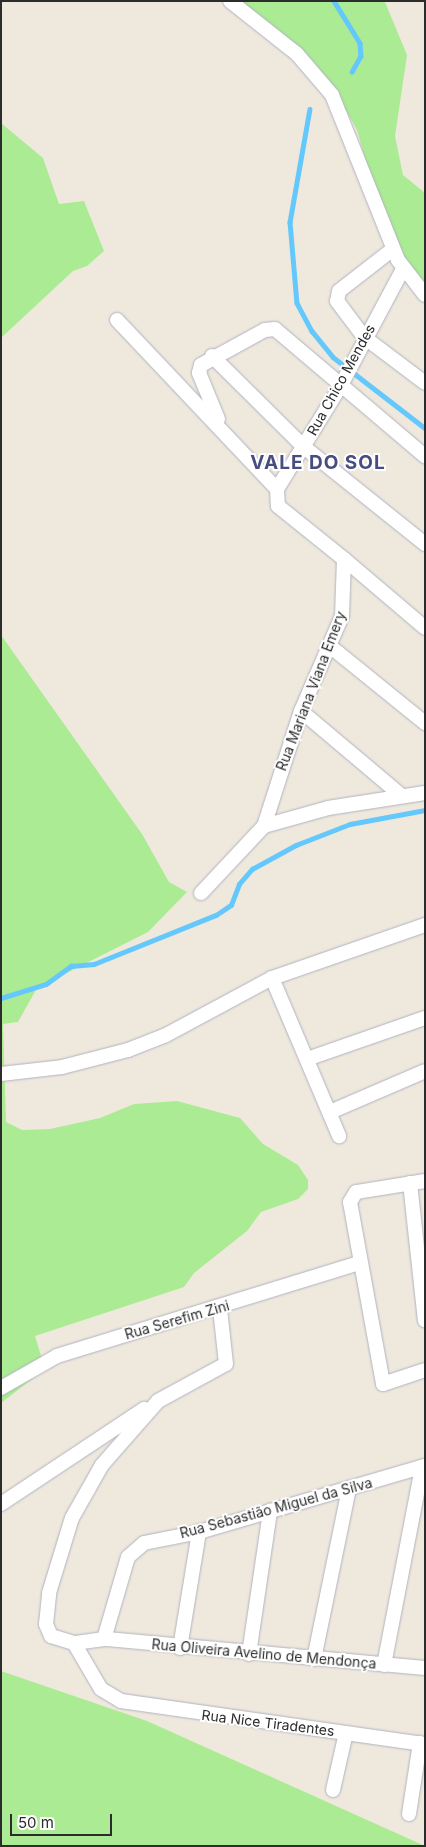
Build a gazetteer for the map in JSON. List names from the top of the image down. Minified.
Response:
{"streets":{"street":["Rua Chico Mendes","Rua Mariana Viana Emery","Rua Serefim Zini","Rua Sebastião Miguel da Silva","Rua Oliveira Avelino de Mendonça","Rua Nice Tiradentes"]},"crossings":[["Rua Sebastião Miguel da Silva","Rua Oliveira Avelino de Mendonça"],["Rua Oliveira Avelino de Mendonça","Rua Nice Tiradentes"]],"districts":["VALE DO SOL"],"scale_bar":"50 m"}
